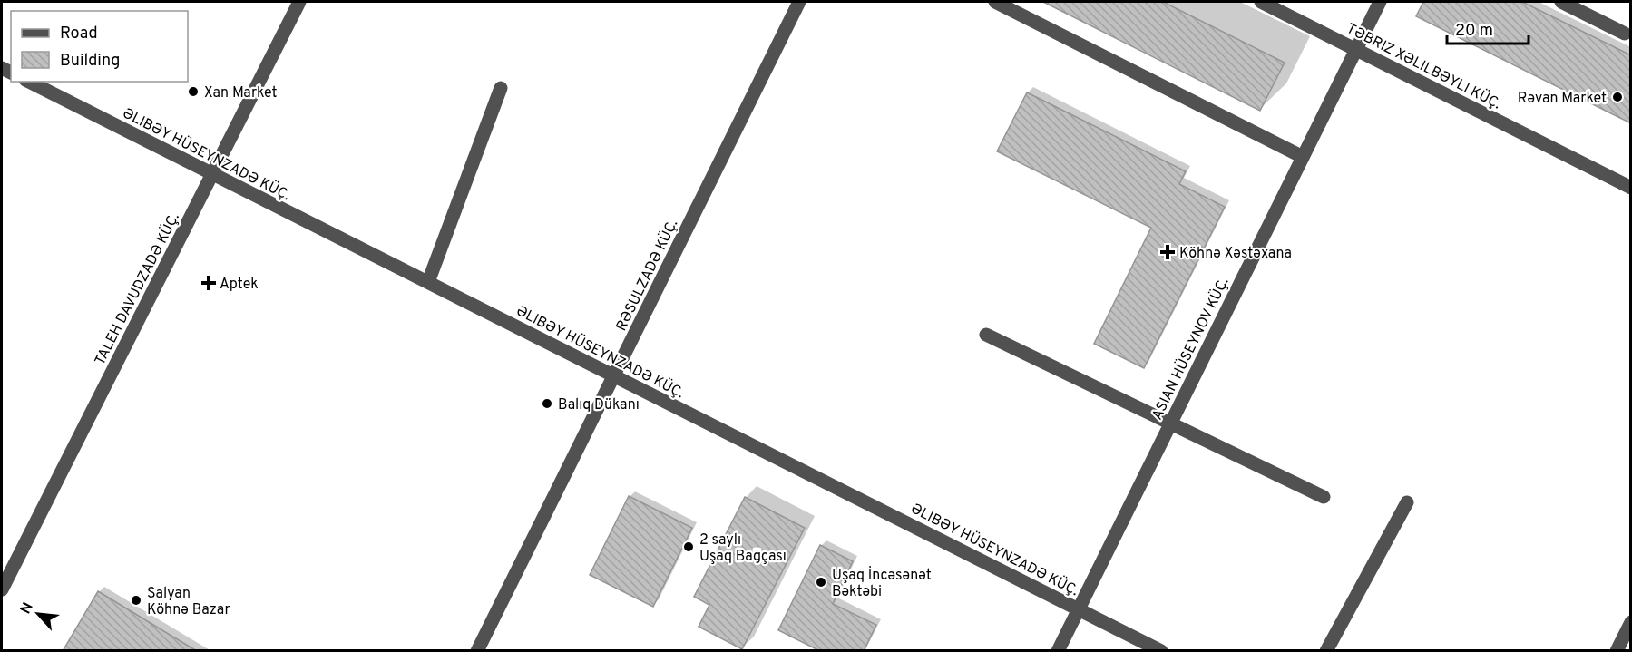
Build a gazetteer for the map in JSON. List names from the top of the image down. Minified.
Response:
{"streets":{"street":["TƏBRIZ XƏLILBƏYLI KÜÇ.","ƏLIBƏY HÜSEYNZADƏ KÜÇ.","RƏSULZADƏ KÜÇ.","TALEH DAVUDZADƏ KÜÇ.","ASIAN HÜSEYNOV KÜÇ."]},"crossings":[["TƏBRIZ XƏLILBƏYLI KÜÇ.","ASIAN HÜSEYNOV KÜÇ."],["ƏLIBƏY HÜSEYNZADƏ KÜÇ.","RƏSULZADƏ KÜÇ."],["ƏLIBƏY HÜSEYNZADƏ KÜÇ.","TALEH DAVUDZADƏ KÜÇ."],["ƏLIBƏY HÜSEYNZADƏ KÜÇ.","ASIAN HÜSEYNOV KÜÇ."]],"places":{"other":["Xan Market","Rəvan Market","Balıq Dükanı","2 saylı Uşaq Bağçası","Uşaq İncəsənət Bəktəbi","Salyan Köhnə Bazar"],"health":["Köhnə Xəstəxana","Aptek"]},"legend":["Road","Building"],"scale_bar":"20 m","north":"top left"}
